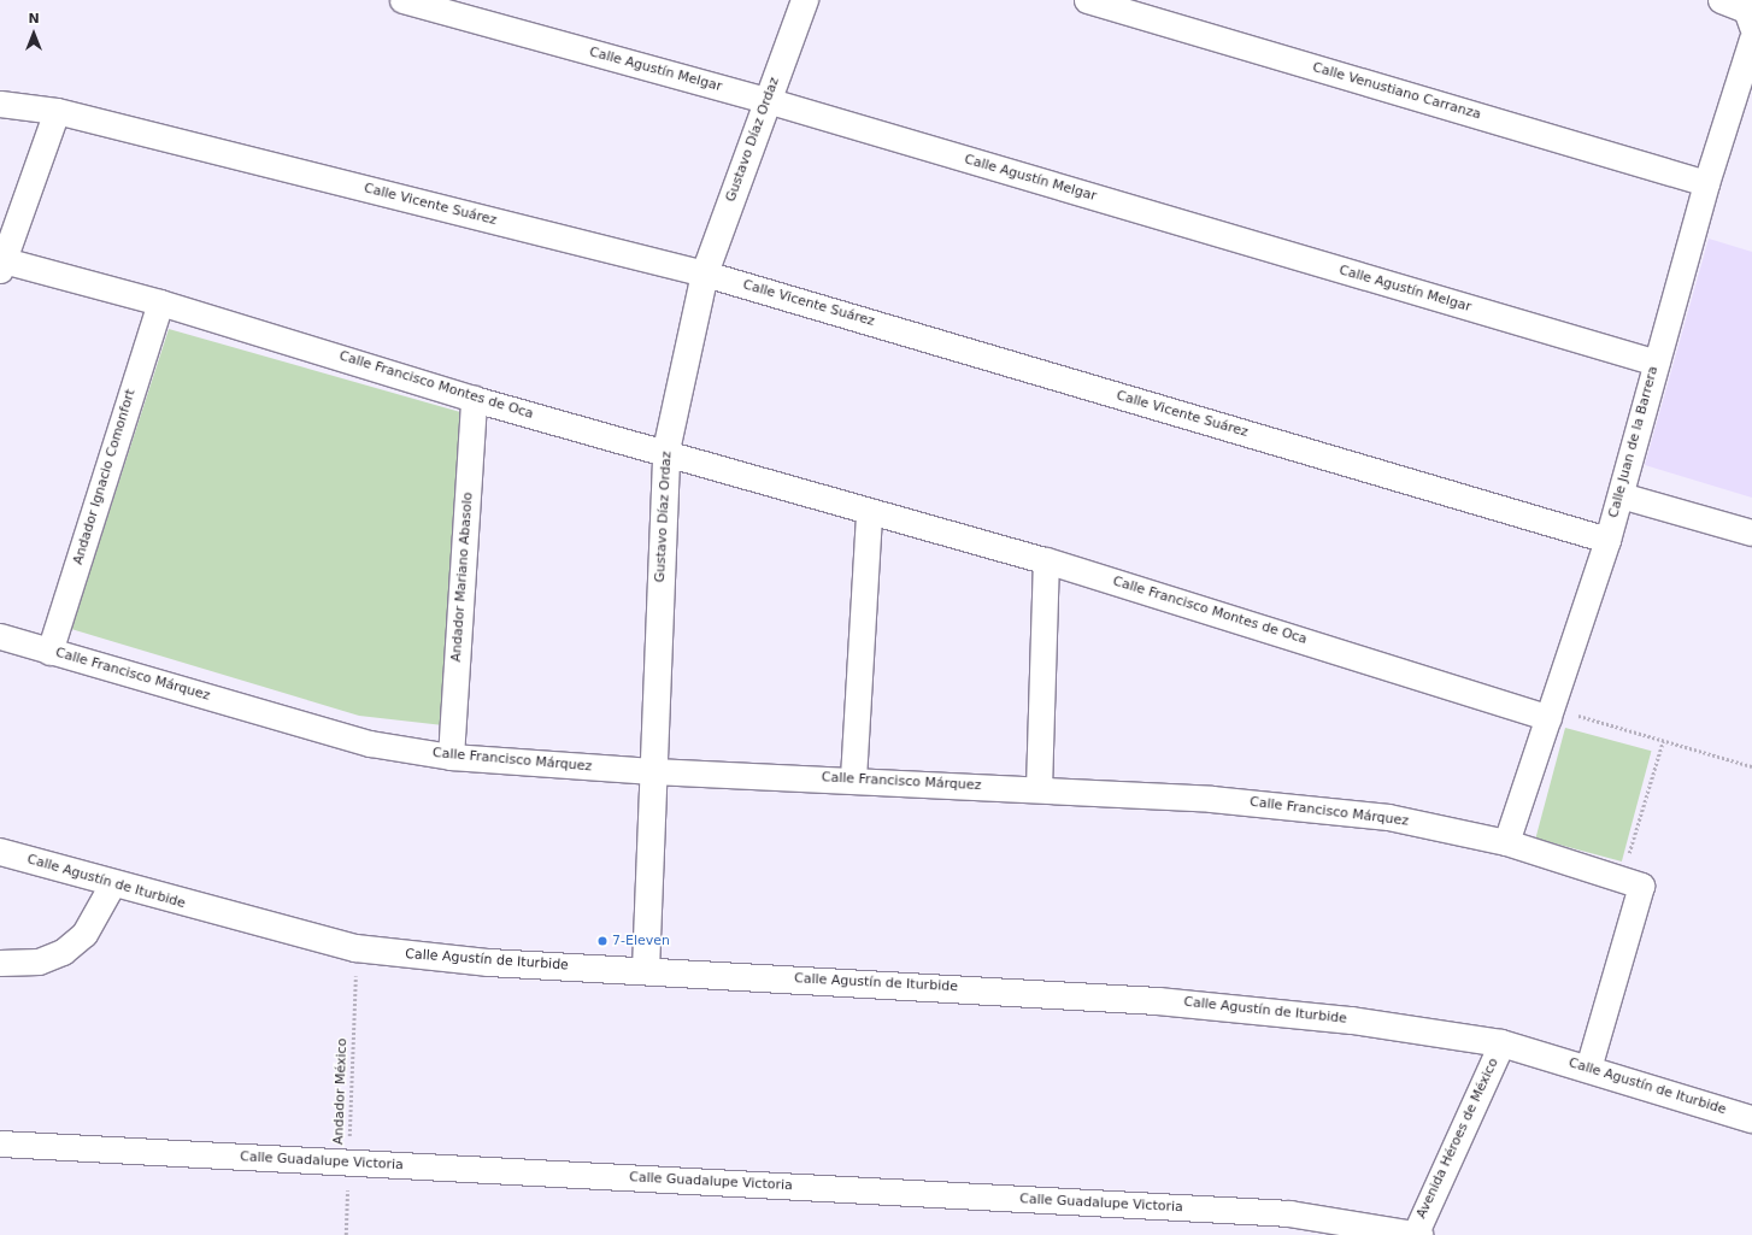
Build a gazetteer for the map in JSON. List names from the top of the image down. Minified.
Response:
{"streets":{"street":["Calle Agustín Melgar","Calle Venustiano Carranza","Gustavo Díaz Ordaz","Calle Vicente Suárez","Calle Francisco Montes de Oca","Calle Juan de la Barrera","Andador Ignacio Comonfort","Andador Mariano Abasolo","Calle Francisco Márquez","Calle Agustín de Iturbide","Avenida Héroes de México","Calle Guadalupe Victoria"],"path":["Andador México"]},"crossings":[["Calle Agustín Melgar","Gustavo Díaz Ordaz"],["Calle Agustín Melgar","Calle Juan de la Barrera"],["Calle Venustiano Carranza","Calle Juan de la Barrera"],["Gustavo Díaz Ordaz","Calle Vicente Suárez"],["Gustavo Díaz Ordaz","Calle Francisco Montes de Oca"],["Gustavo Díaz Ordaz","Calle Francisco Márquez"],["Gustavo Díaz Ordaz","Calle Agustín de Iturbide"],["Calle Vicente Suárez","Calle Juan de la Barrera"],["Calle Francisco Montes de Oca","Calle Juan de la Barrera"],["Calle Francisco Montes de Oca","Andador Ignacio Comonfort"],["Calle Francisco Montes de Oca","Andador Mariano Abasolo"],["Calle Juan de la Barrera","Calle Francisco Márquez"],["Andador Ignacio Comonfort","Calle Francisco Márquez"],["Andador Mariano Abasolo","Calle Francisco Márquez"],["Calle Agustín de Iturbide","Andador México"],["Calle Agustín de Iturbide","Avenida Héroes de México"],["Andador México","Calle Guadalupe Victoria"],["Avenida Héroes de México","Calle Guadalupe Victoria"]],"places":["7-Eleven"],"north":"top"}
